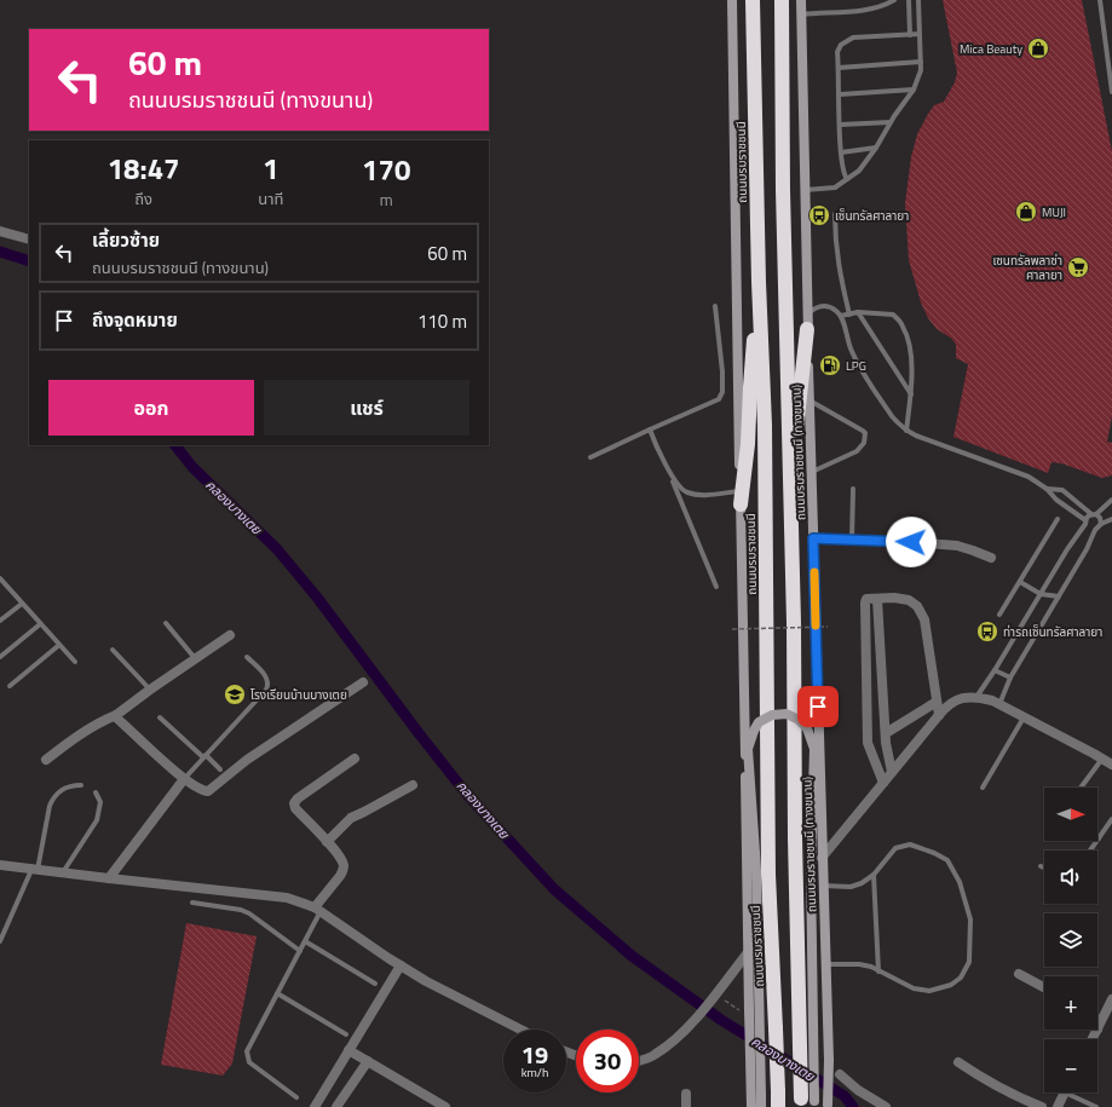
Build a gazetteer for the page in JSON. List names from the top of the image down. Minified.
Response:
{"streets":{"highway":["ถนนบรมราชชนนี"],"main road":["ถนนบรมราชชนนี (ทางขนาน)"]},"water":["คลองบางเตย"],"places":{"shop":["Mica Beauty","MUJI"],"bus stop":["เซ็นทรัลศาลายา","ท่ารถเซ็นทรัลศาลายา"],"supermarket":["เซนทรัลพลาซ่า ศาลายา"],"fuel station":["LPG"],"school or university":["โรงเรียนบ้านบางเตย"]},"north":"right","page":{"turn":["60 m","ถนนบรมราชชนนี (ทางขนาน)"],"eta":["18:47","ถึง","1","นาที","170","m"],"list":[{"name":"เลี้ยวซ้าย","note":"ถนนบรมราชชนนี (ทางขนาน)","value":"60 m"},{"name":"ถึงจุดหมาย","value":"110 m"}],"buttons":["ออก","แชร์"],"map_buttons":["+","−"],"speed":"19 km/h","limit":"30"}}
